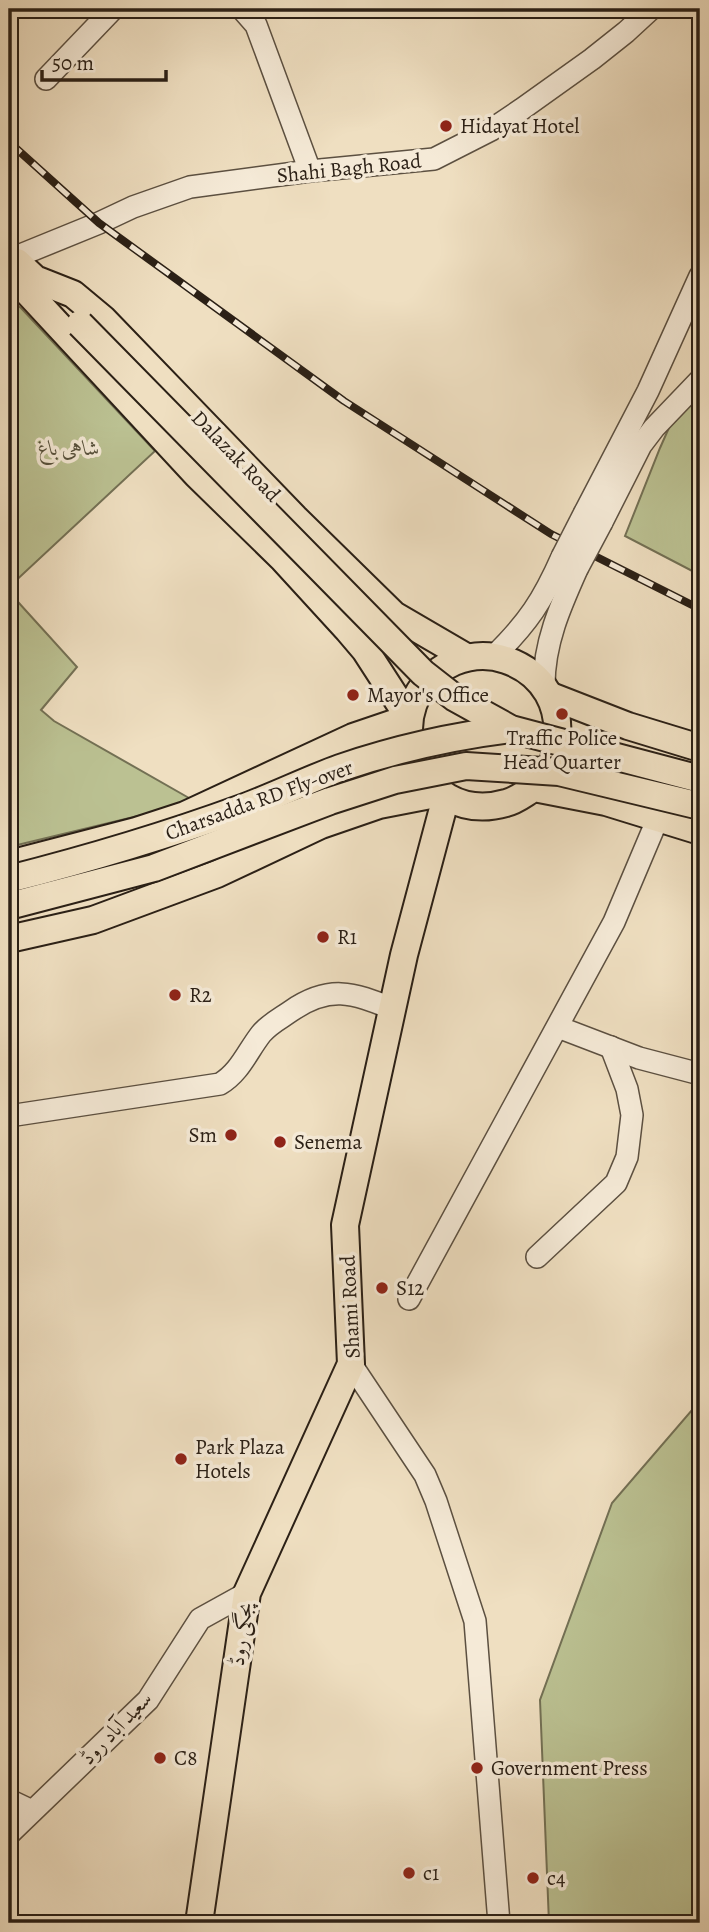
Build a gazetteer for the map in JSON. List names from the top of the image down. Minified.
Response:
{"streets":{"main road":["Dalazak Road","Charsadda RD Fly-over","Shami Road","پجگی روڈ"],"street":["Shahi Bagh Road","سعید آباد روڈ"]},"crossings":[["Shahi Bagh Road","Dalazak Road"],["Dalazak Road","Shami Road"],["Shami Road","پجگی روڈ"],["پجگی روڈ","سعید آباد روڈ"]],"parks":["شاہی باغ"],"places":["Hidayat Hotel","Mayor's Office","Traffic Police Head Quarter","R1","R2","Sm","Senema","S12","Park Plaza Hotels","C8","Government Press","c1","c4"],"scale_bar":"50 m"}
